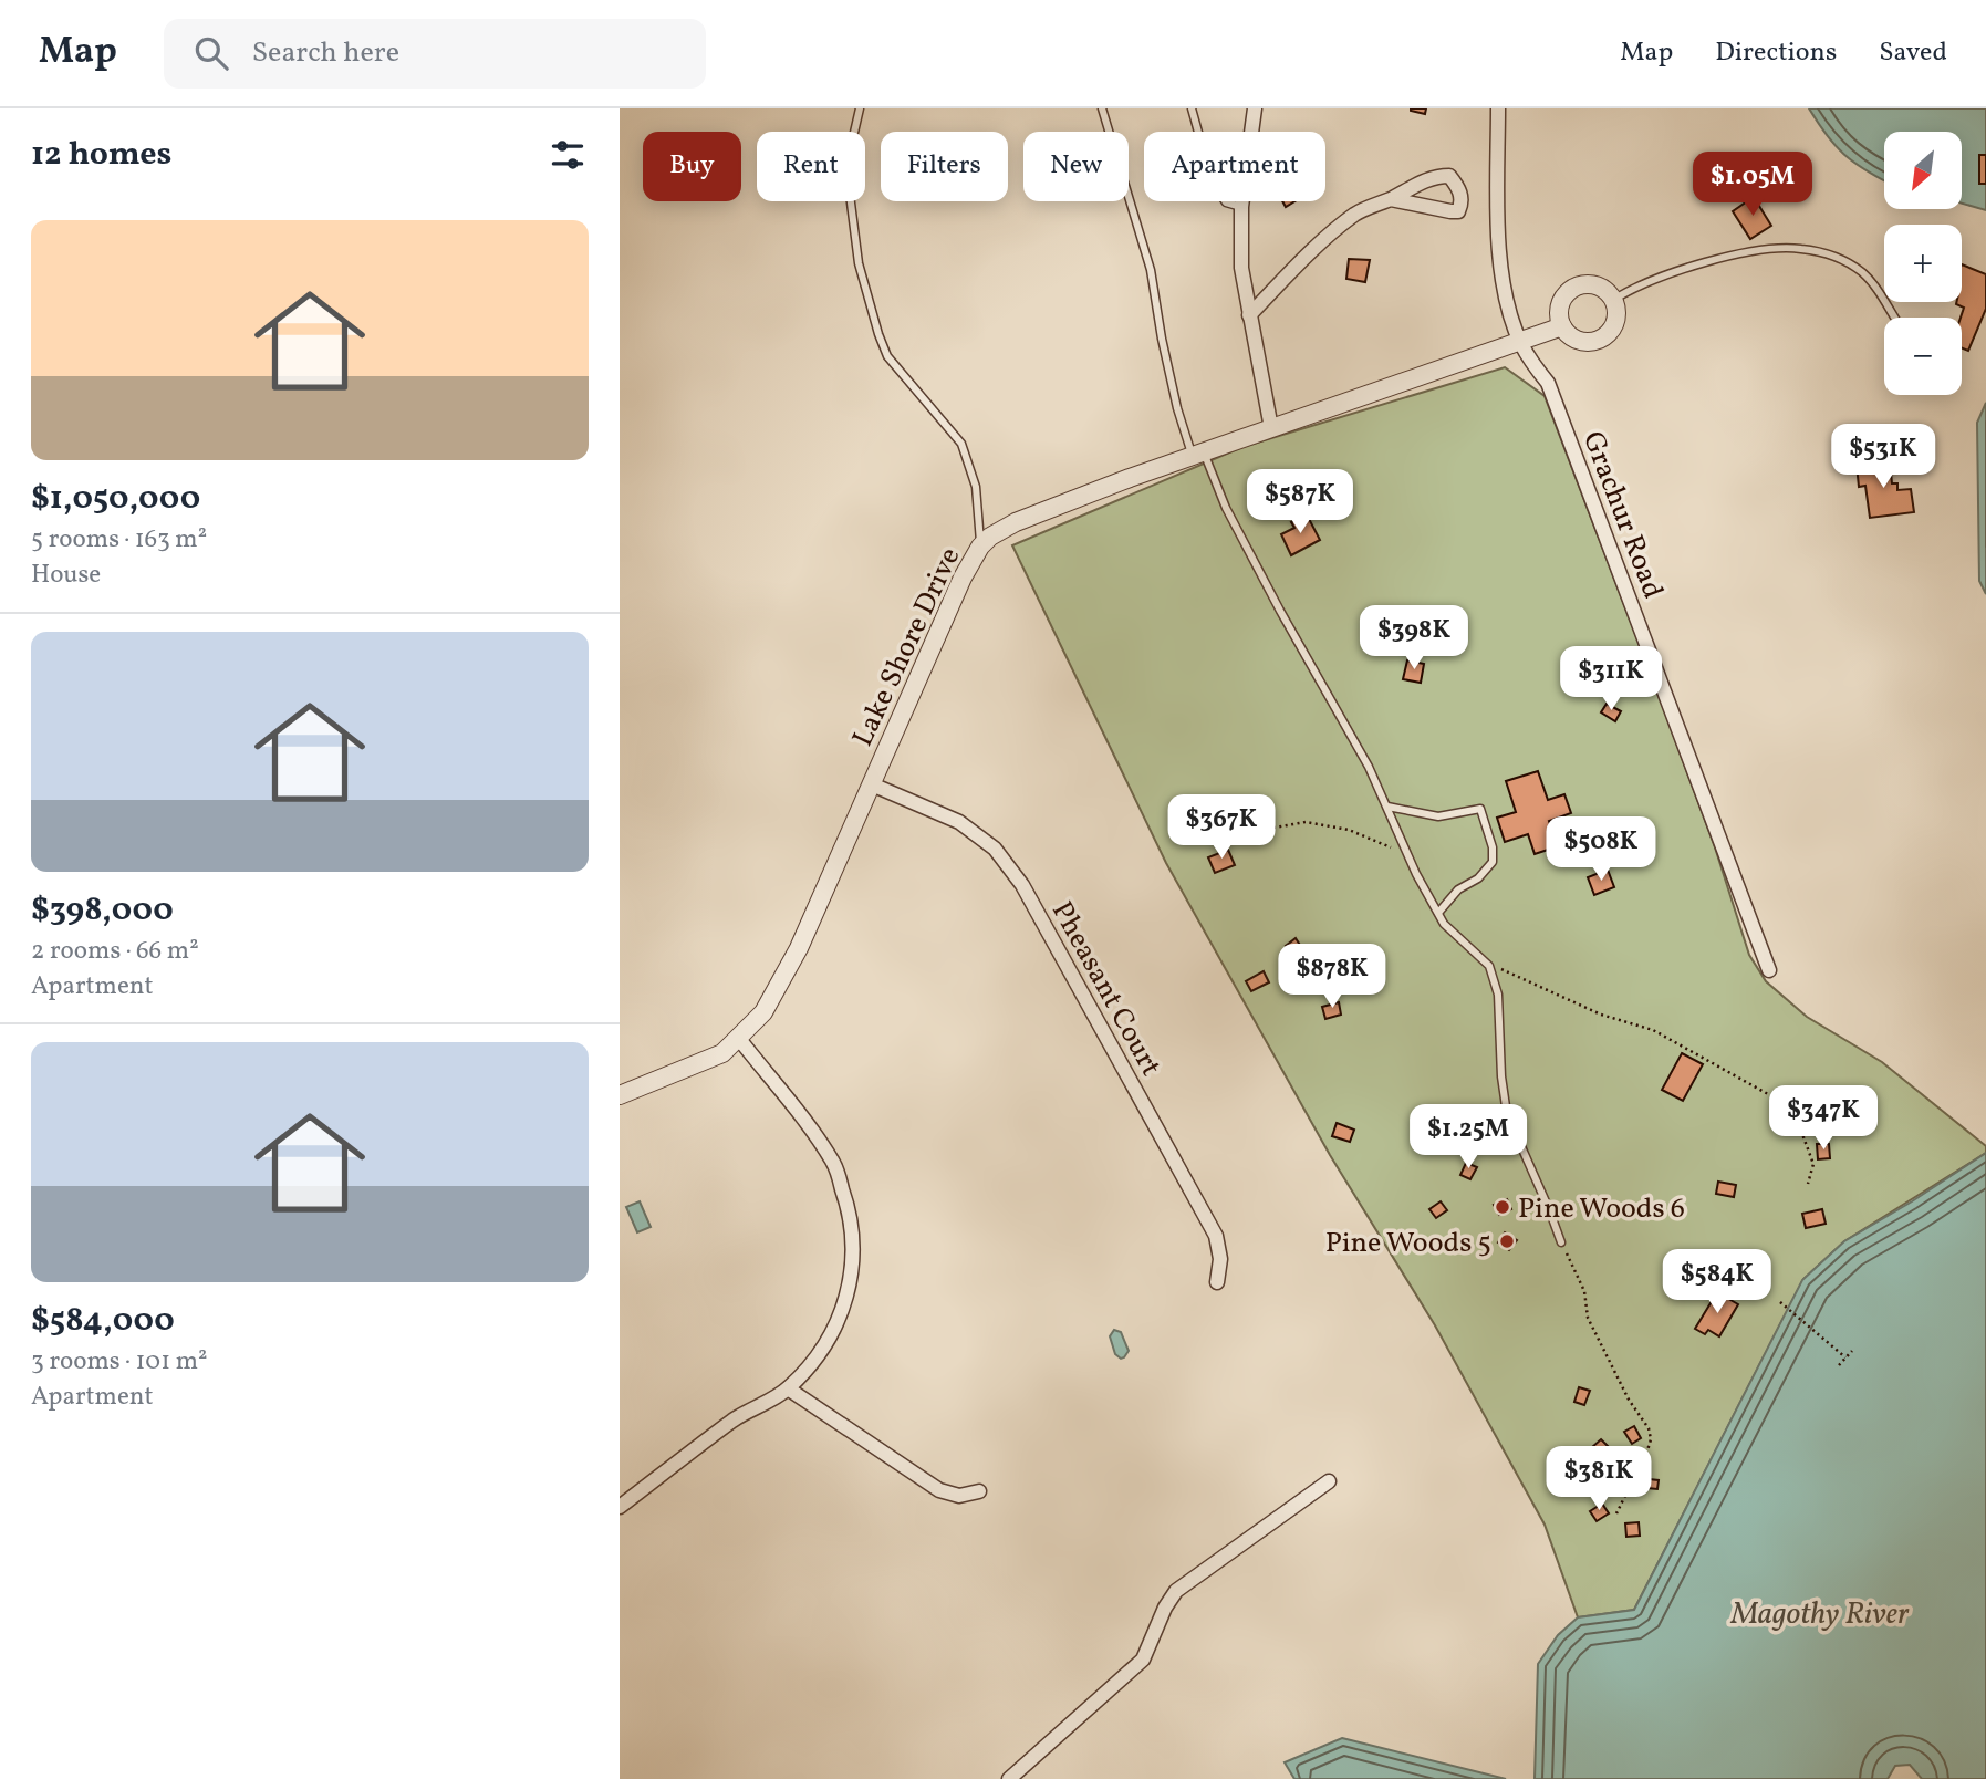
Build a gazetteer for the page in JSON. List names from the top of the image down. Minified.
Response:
{"streets":{"street":["Grachur Road","Lake Shore Drive","Pheasant Court"]},"crossings":[["Grachur Road","Lake Shore Drive"],["Lake Shore Drive","Pheasant Court"]],"water":["Magothy River"],"places":["Pine Woods 6","Pine Woods 5"],"north":"bottom left","page":{"header":"Map","search":"Search here","nav":["Map","Directions","Saved"],"heading":"12 homes","map_buttons":["+","−"],"chip":["Buy","Rent","Filters","New","Apartment"],"price":["$1.05M","$531K","$587K","$398K","$311K","$367K","$508K","$878K","$347K","$1.25M","$584K","$381K"],"list":[{"name":"$1,050,000","note":"5 rooms · 163 m² · House"},{"name":"$398,000","note":"2 rooms · 66 m² · Apartment"},{"name":"$584,000","note":"3 rooms · 101 m² · Apartment"}]}}
